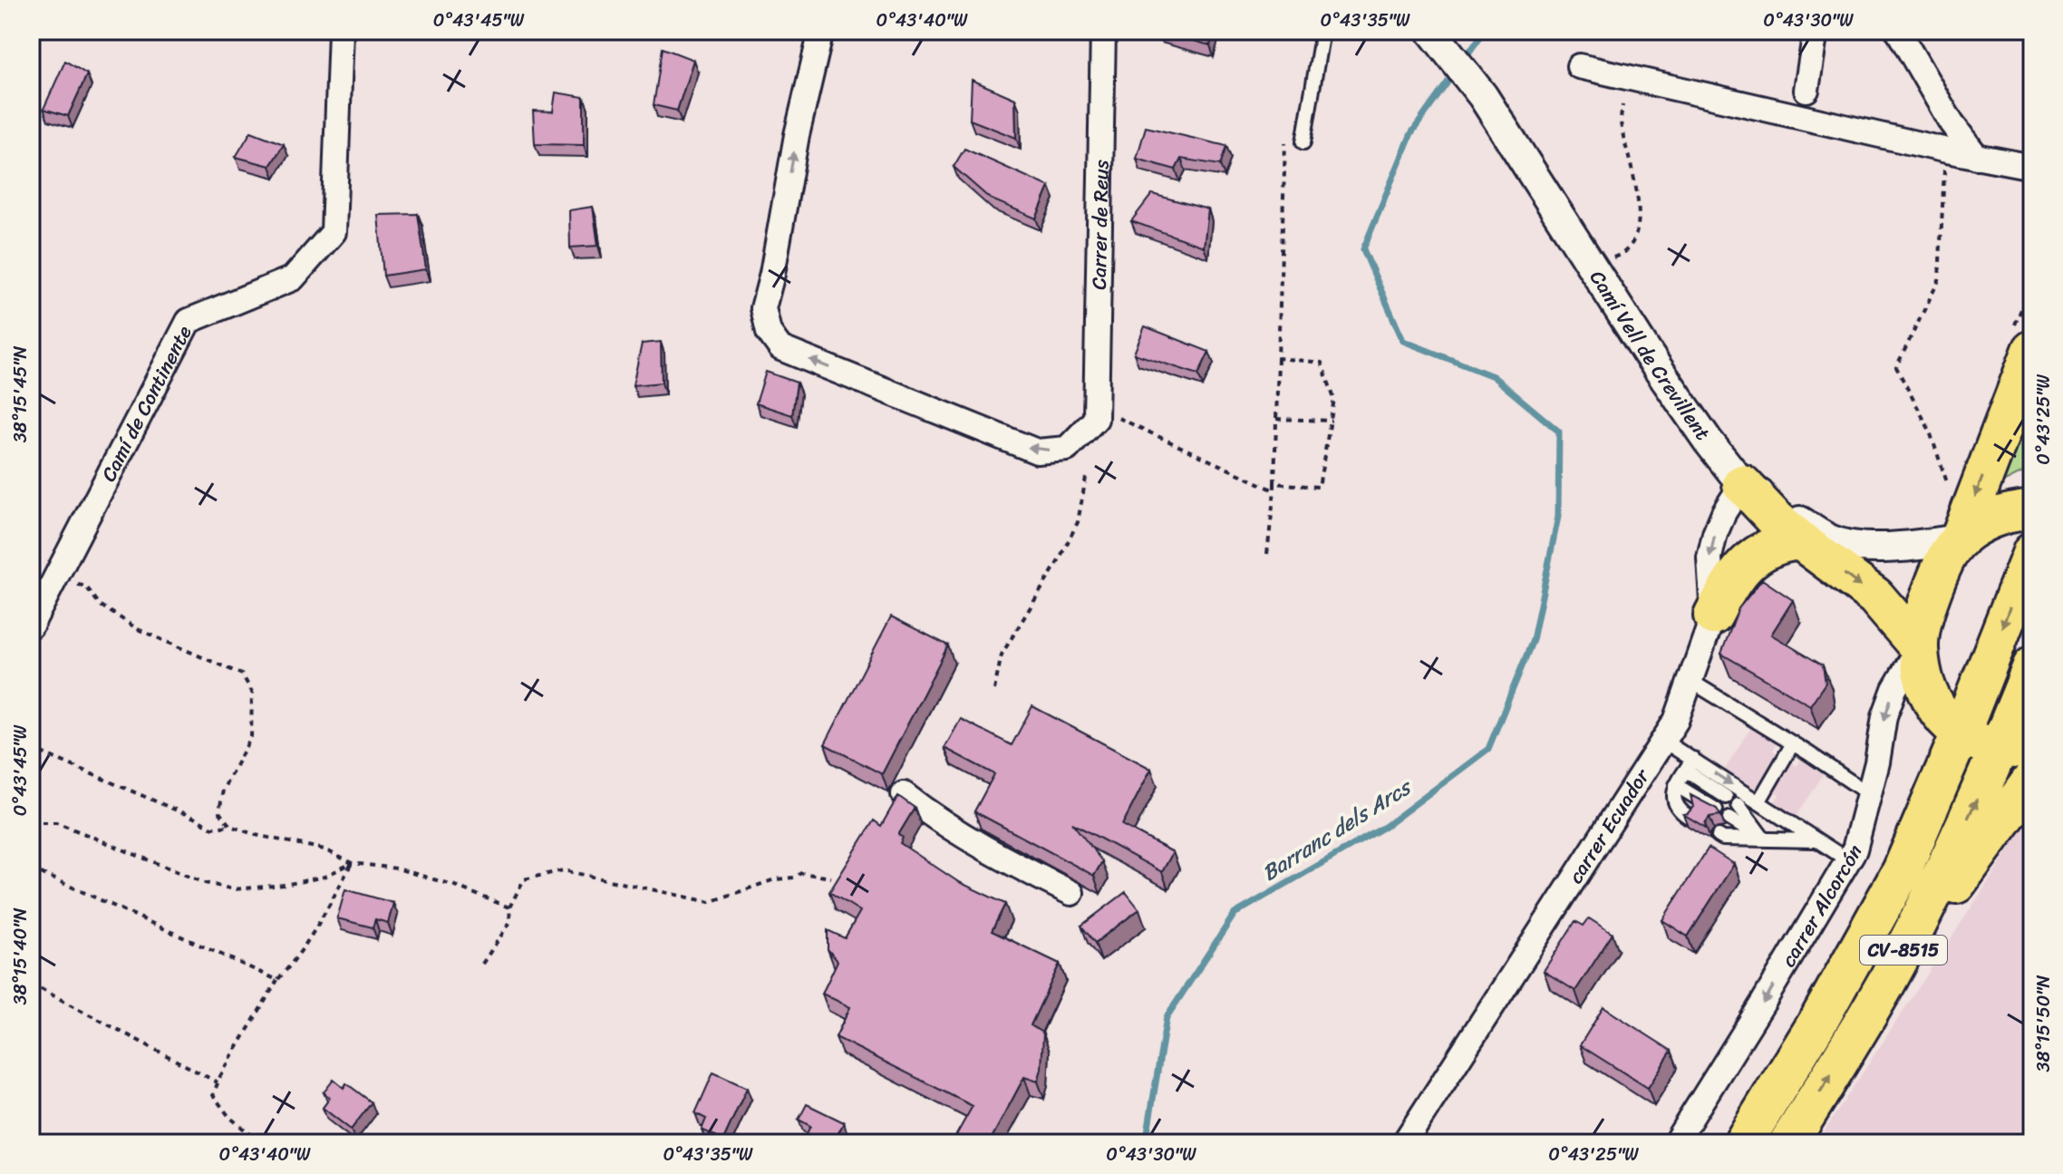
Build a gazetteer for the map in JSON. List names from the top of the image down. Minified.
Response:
{"streets":{"main road":["CV-8515"],"street":["Carrer de Reus","Camí Vell de Crevillent","Camí de Continente","carrer Ecuador","carrer Alcorcón"]},"crossings":[["Camí Vell de Crevillent","carrer Ecuador"]],"one_way":["carrer Alcorcón"],"water":["Barranc dels Arcs"],"coordinates":["0°43'45\"W","0°43'40\"W","0°43'35\"W","0°43'30\"W","38°15'45\"N","0°43'25\"W","38°15'40\"N","38°15'50\"N"]}
